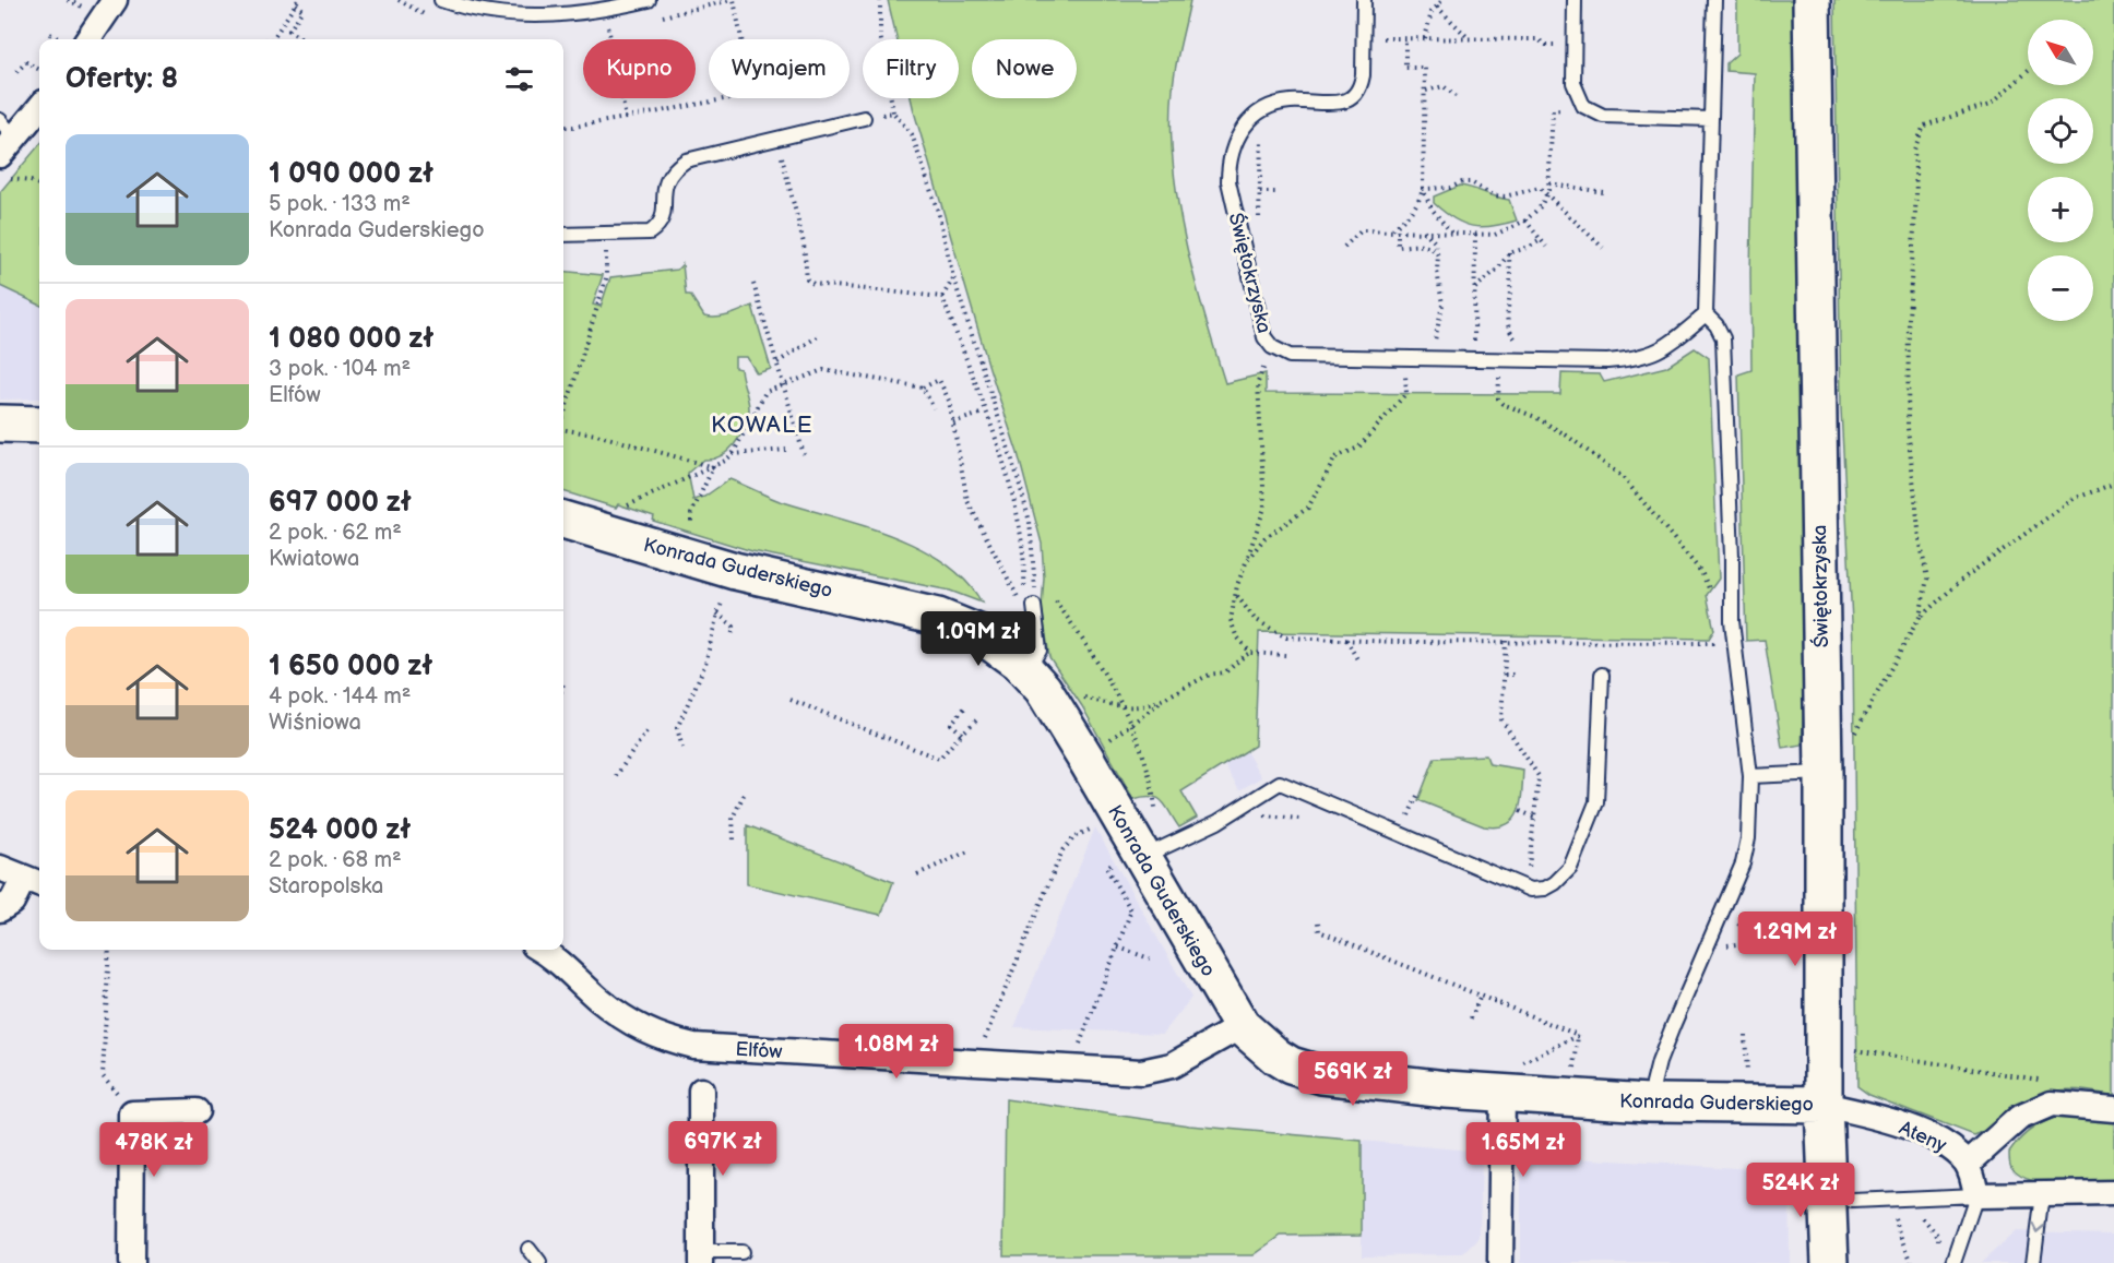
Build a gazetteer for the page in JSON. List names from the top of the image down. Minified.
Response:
{"streets":{"street":["Świętokrzyska","Konrada Guderskiego","Elfów","Ateny"]},"crossings":[["Świętokrzyska","Konrada Guderskiego"],["Świętokrzyska","Ateny"],["Konrada Guderskiego","Elfów"],["Konrada Guderskiego","Ateny"]],"districts":["KOWALE"],"north":"top left","page":{"map_buttons":["+","−"],"chip":["Kupno","Wynajem","Filtry","Nowe"],"heading":"Oferty: 8","list":[{"name":"1 090 000 zł","note":"5 pok. · 133 m² · Konrada Guderskiego"},{"name":"1 080 000 zł","note":"3 pok. · 104 m² · Elfów"},{"name":"697 000 zł","note":"2 pok. · 62 m² · Kwiatowa"},{"name":"1 650 000 zł","note":"4 pok. · 144 m² · Wiśniowa"},{"name":"524 000 zł","note":"2 pok. · 68 m² · Staropolska"}],"price":["1.09M zł","1.29M zł","1.08M zł","569K zł","697K zł","478K zł","1.65M zł","524K zł"]}}
